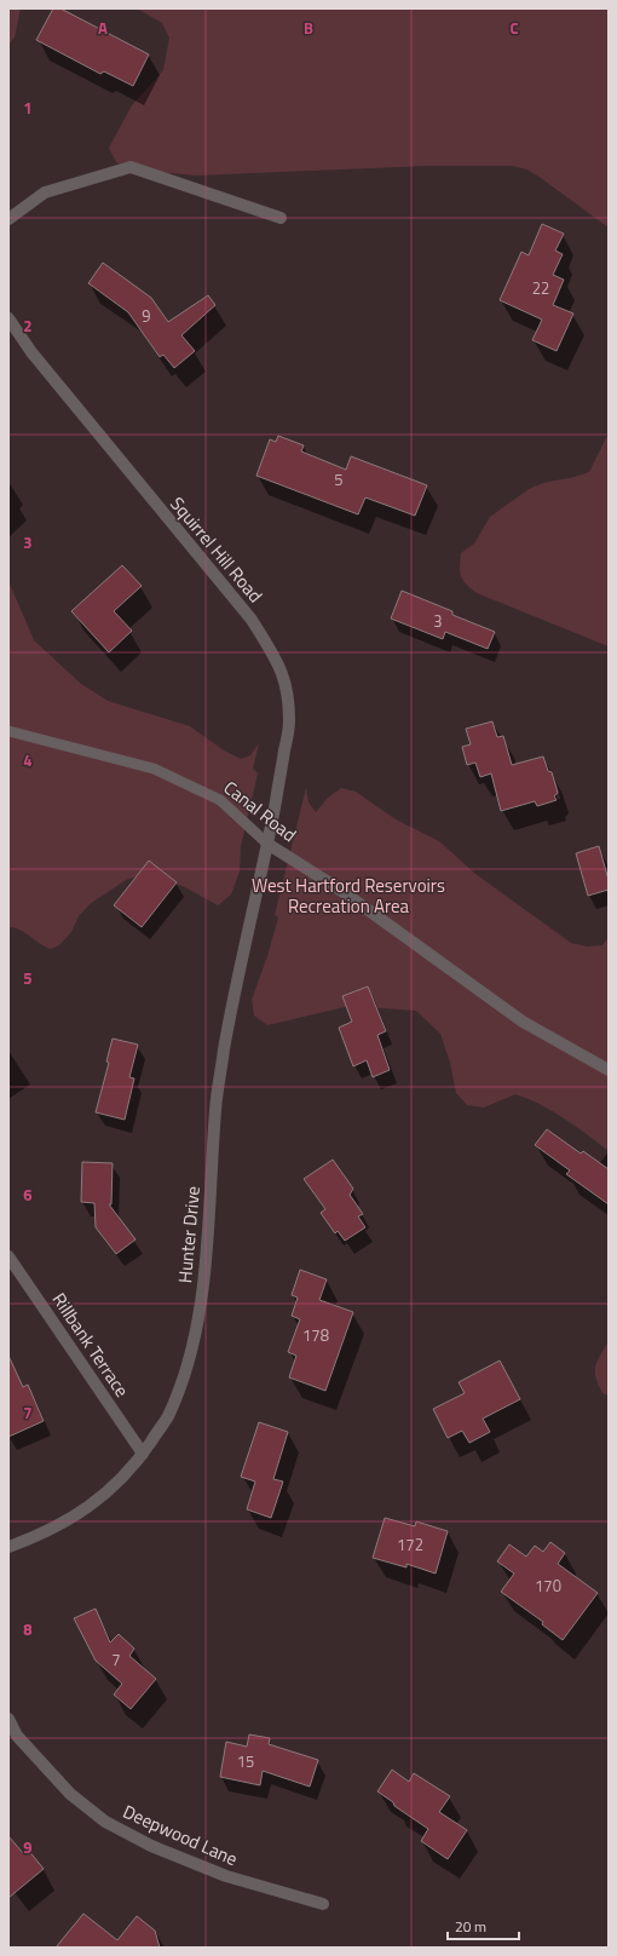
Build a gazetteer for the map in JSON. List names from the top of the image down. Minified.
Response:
{"streets":{"street":["Squirrel Hill Road","Canal Road","Hunter Drive","Rillbank Terrace","Deepwood Lane"]},"crossings":[["Squirrel Hill Road","Canal Road"],["Squirrel Hill Road","Hunter Drive"],["Canal Road","Hunter Drive"],["Hunter Drive","Rillbank Terrace"]],"parks":["West Hartford Reservoirs Recreation Area"],"house_numbers":["22","9","5","3","178","172","170","7","15"],"scale_bar":"20 m","grid":{"columns":["A","B","C"],"rows":["1","2","3","4","5","6","7","8","9"]}}
